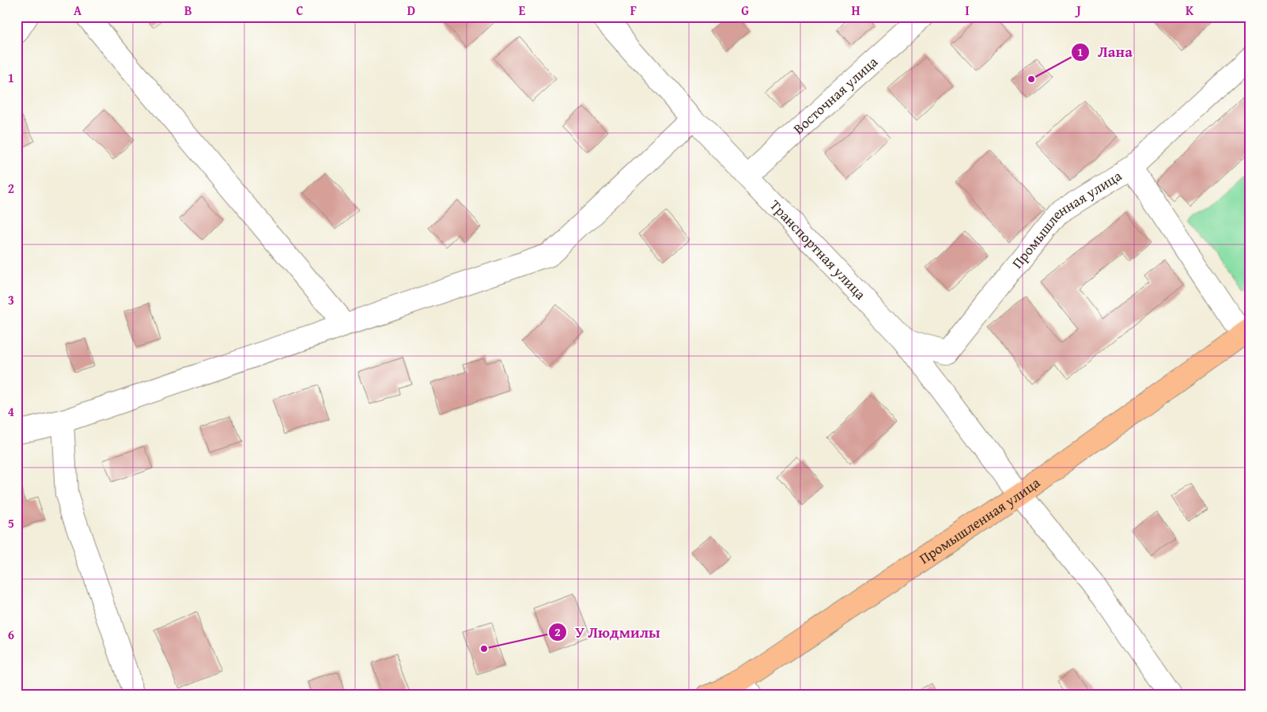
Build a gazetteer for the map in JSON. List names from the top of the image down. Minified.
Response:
{"streets":{"main road":["Промышленная улица"],"street":["Восточная улица","Транспортная улица"]},"crossings":[["Восточная улица","Транспортная улица"],["Промышленная улица","Транспортная улица"]],"places":["Лана","У Людмилы"],"grid":{"columns":["A","B","C","D","E","F","G","H","I","J","K"],"rows":["1","2","3","4","5","6"]}}
